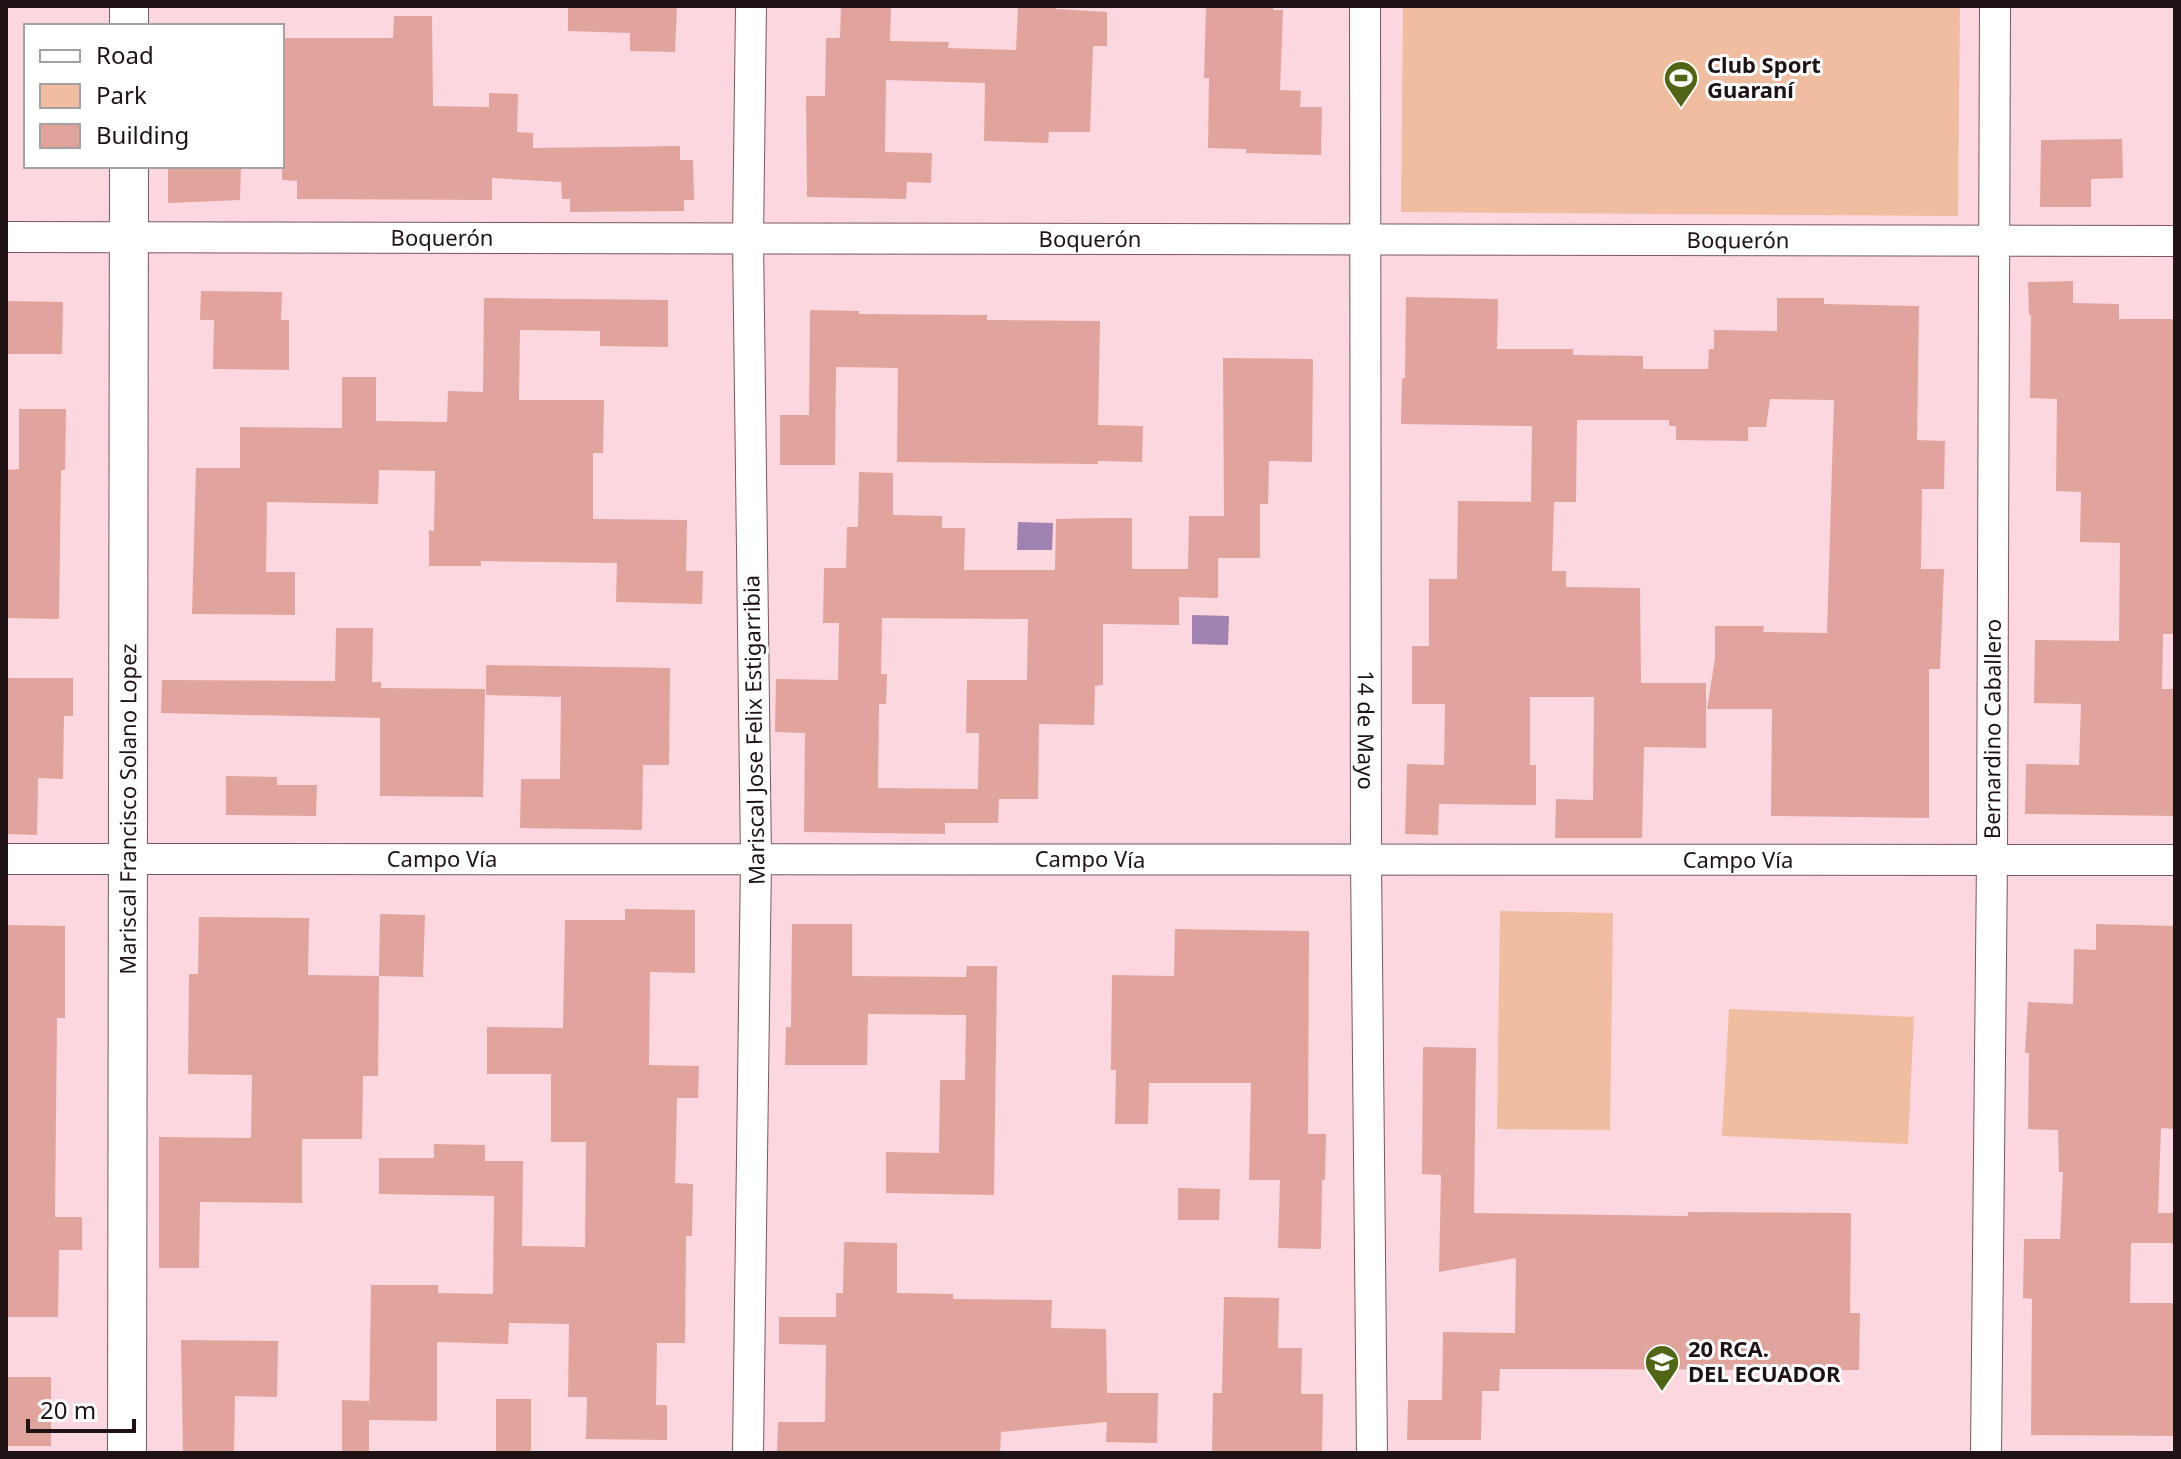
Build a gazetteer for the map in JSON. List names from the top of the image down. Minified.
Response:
{"streets":{"street":["Boquerón","Mariscal Jose Felix Estigarribia","14 de Mayo","Bernardino Caballero","Mariscal Francisco Solano Lopez","Campo Vía"]},"crossings":[["Boquerón","Mariscal Jose Felix Estigarribia"],["Boquerón","14 de Mayo"],["Boquerón","Bernardino Caballero"],["Boquerón","Mariscal Francisco Solano Lopez"],["Mariscal Jose Felix Estigarribia","Campo Vía"],["14 de Mayo","Campo Vía"],["Bernardino Caballero","Campo Vía"],["Mariscal Francisco Solano Lopez","Campo Vía"]],"places":{"sports":["Club Sport Guaraní"],"school or university":["20 RCA. DEL ECUADOR"]},"legend":["Road","Park","Building"],"scale_bar":"20 m"}
